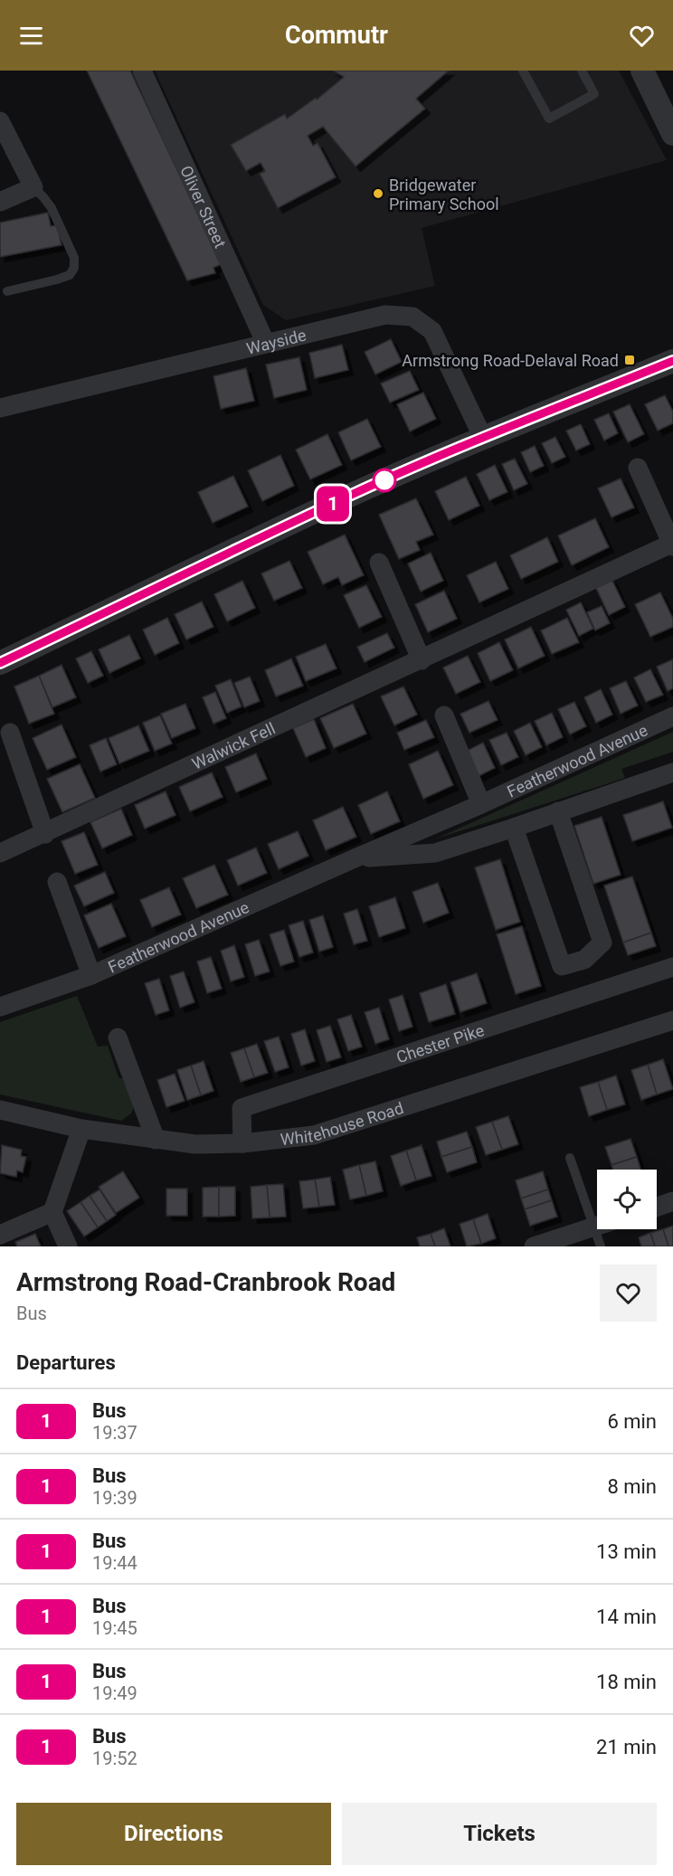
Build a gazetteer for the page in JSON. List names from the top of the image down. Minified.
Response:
{"streets":{"street":["Oliver Street","Wayside","Walwick Fell","Featherwood Avenue","Chester Pike","Whitehouse Road"]},"crossings":[["Oliver Street","Wayside"],["Chester Pike","Whitehouse Road"]],"places":{"other":["Bridgewater Primary School"],"transit":["Armstrong Road-Delaval Road"]},"lines":["bus line 1"],"page":{"header":"Commutr","on_map":"1","heading":[["Armstrong Road-Cranbrook Road","Bus"],"Departures"],"list":[{"mark":"1","name":"Bus","note":"19:37","value":"6 min"},{"mark":"1","name":"Bus","note":"19:39","value":"8 min"},{"mark":"1","name":"Bus","note":"19:44","value":"13 min"},{"mark":"1","name":"Bus","note":"19:45","value":"14 min"},{"mark":"1","name":"Bus","note":"19:49","value":"18 min"},{"mark":"1","name":"Bus","note":"19:52","value":"21 min"}],"buttons":["Directions","Tickets"]}}
